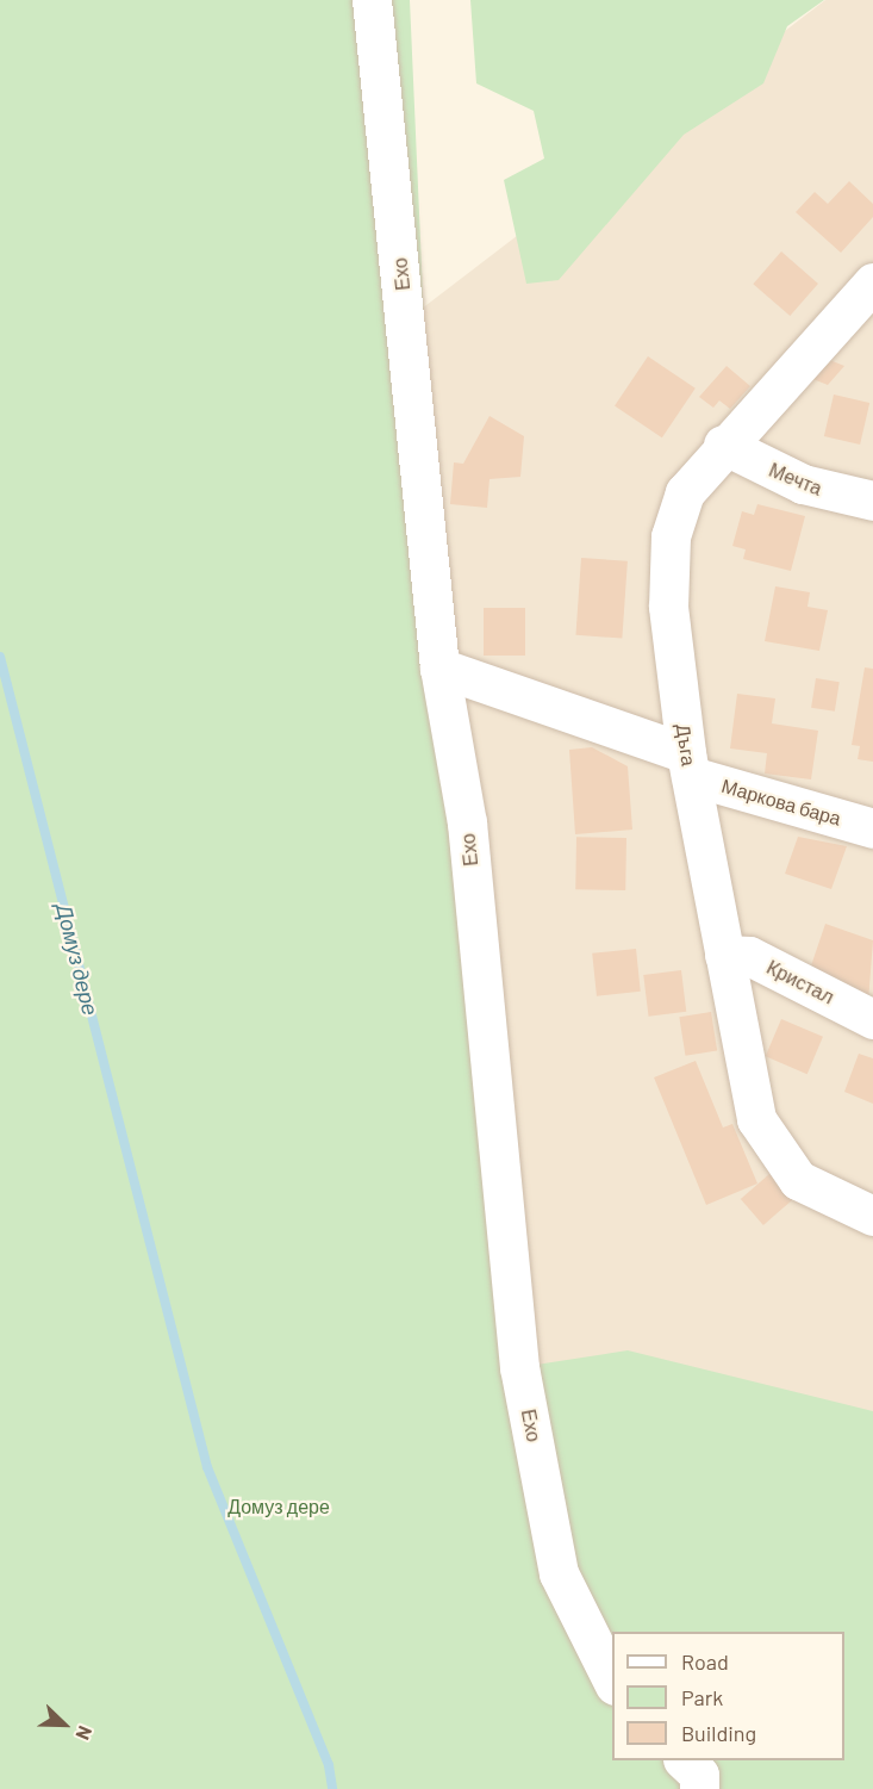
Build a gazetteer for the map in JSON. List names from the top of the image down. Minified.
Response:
{"streets":{"street":["Ехо","Мечта","Дъга","Маркова бара","Кристал"]},"crossings":[["Ехо","Маркова бара"],["Мечта","Дъга"],["Дъга","Маркова бара"],["Дъга","Кристал"]],"water":["Домуз дере"],"parks":["Домуз дере"],"legend":["Road","Park","Building"],"north":"bottom right"}
